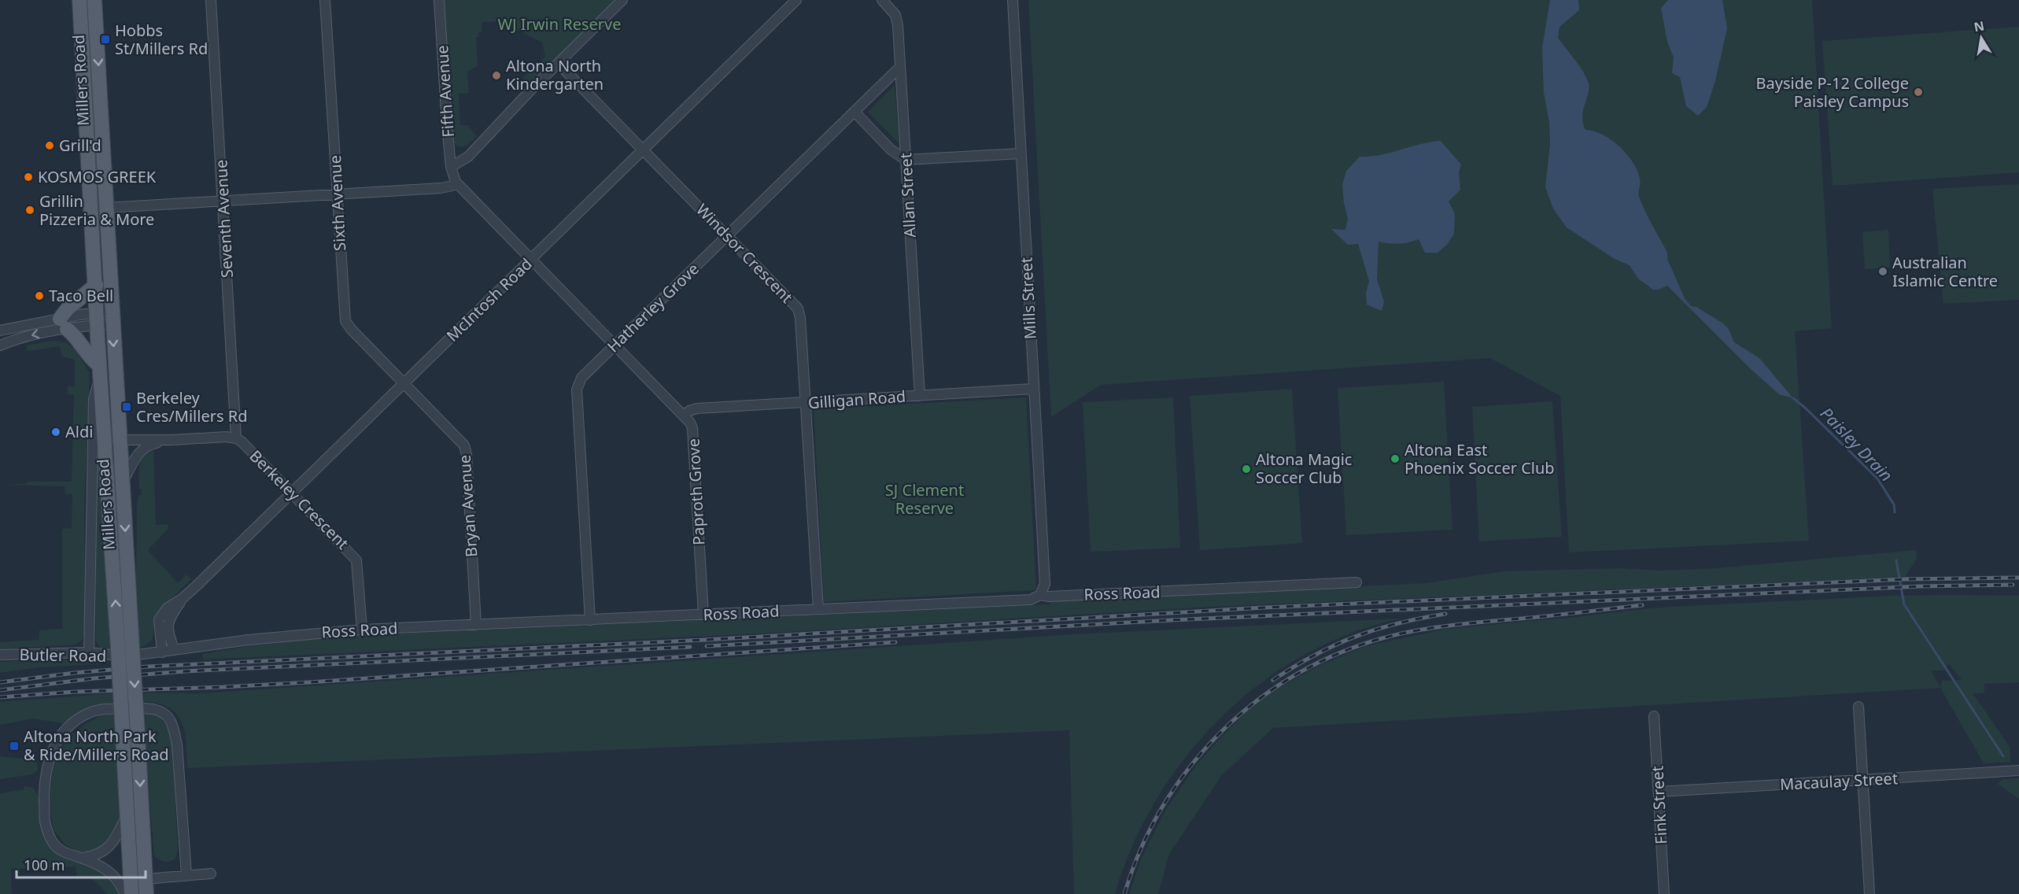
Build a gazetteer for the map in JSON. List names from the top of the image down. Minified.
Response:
{"streets":{"main road":["Millers Road"],"street":["Fifth Avenue","Allan Street","Sixth Avenue","Seventh Avenue","Windsor Crescent","Mills Street","McIntosh Road","Hatherley Grove","Gilligan Road","Paproth Grove","Berkeley Crescent","Bryan Avenue","Ross Road","Butler Road","Macaulay Street","Fink Street"]},"crossings":[["Millers Road","Berkeley Crescent"],["Millers Road","Ross Road"],["Millers Road","Butler Road"],["Fifth Avenue","Paproth Grove"],["Allan Street","Hatherley Grove"],["Allan Street","Gilligan Road"],["Sixth Avenue","McIntosh Road"],["Sixth Avenue","Bryan Avenue"],["Seventh Avenue","Berkeley Crescent"],["Windsor Crescent","McIntosh Road"],["Windsor Crescent","Hatherley Grove"],["Windsor Crescent","Gilligan Road"],["Windsor Crescent","Ross Road"],["Mills Street","Gilligan Road"],["Mills Street","Ross Road"],["McIntosh Road","Paproth Grove"],["McIntosh Road","Berkeley Crescent"],["McIntosh Road","Bryan Avenue"],["McIntosh Road","Ross Road"],["Hatherley Grove","Paproth Grove"],["Hatherley Grove","Ross Road"],["Gilligan Road","Paproth Grove"],["Paproth Grove","Ross Road"],["Berkeley Crescent","Ross Road"],["Bryan Avenue","Ross Road"],["Ross Road","Butler Road"],["Macaulay Street","Fink Street"]],"water":["Paisley Drain"],"parks":["WJ Irwin Reserve","SJ Clement Reserve"],"places":{"transit":["Hobbs St/Millers Rd","Berkeley Cres/Millers Rd","Altona North Park & Ride/Millers Road"],"other":["Altona North Kindergarten","Bayside P-12 College Paisley Campus","Grill'd","KOSMOS GREEK","Grillin Pizzeria & More","Australian Islamic Centre","Taco Bell","Aldi","Altona East Phoenix Soccer Club","Altona Magic Soccer Club"]},"scale_bar":"100 m","north":"top"}
